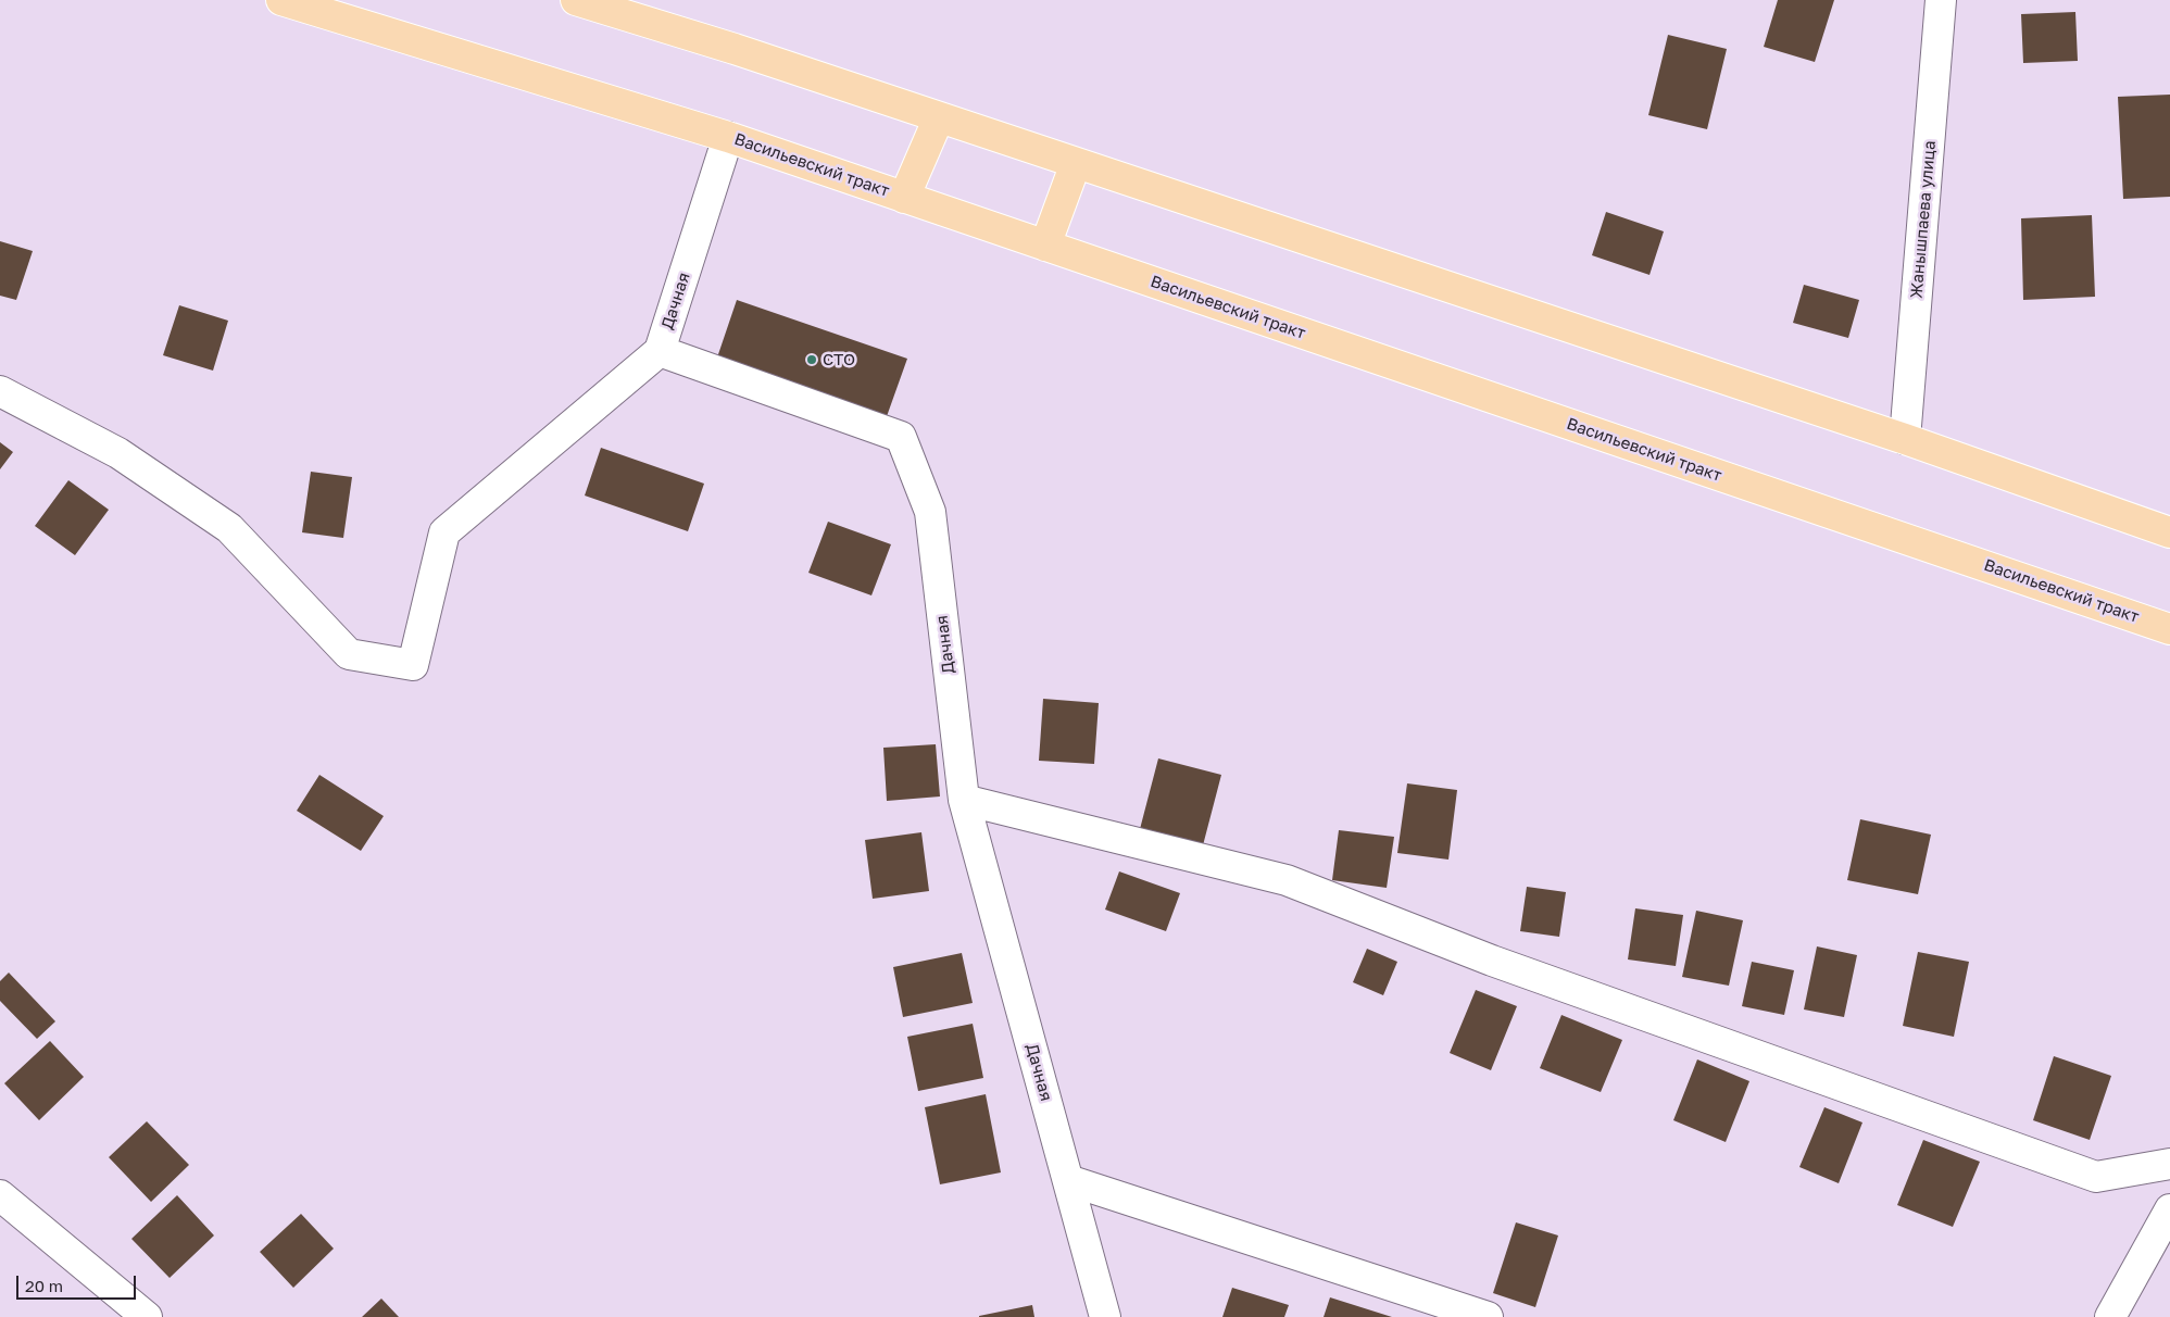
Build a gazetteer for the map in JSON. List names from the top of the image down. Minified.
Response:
{"streets":{"main road":["Васильевский тракт"],"street":["Жанышпаева улица","Дачная"]},"crossings":[["Васильевский тракт","Дачная"]],"places":["СТО"],"scale_bar":"20 m"}
